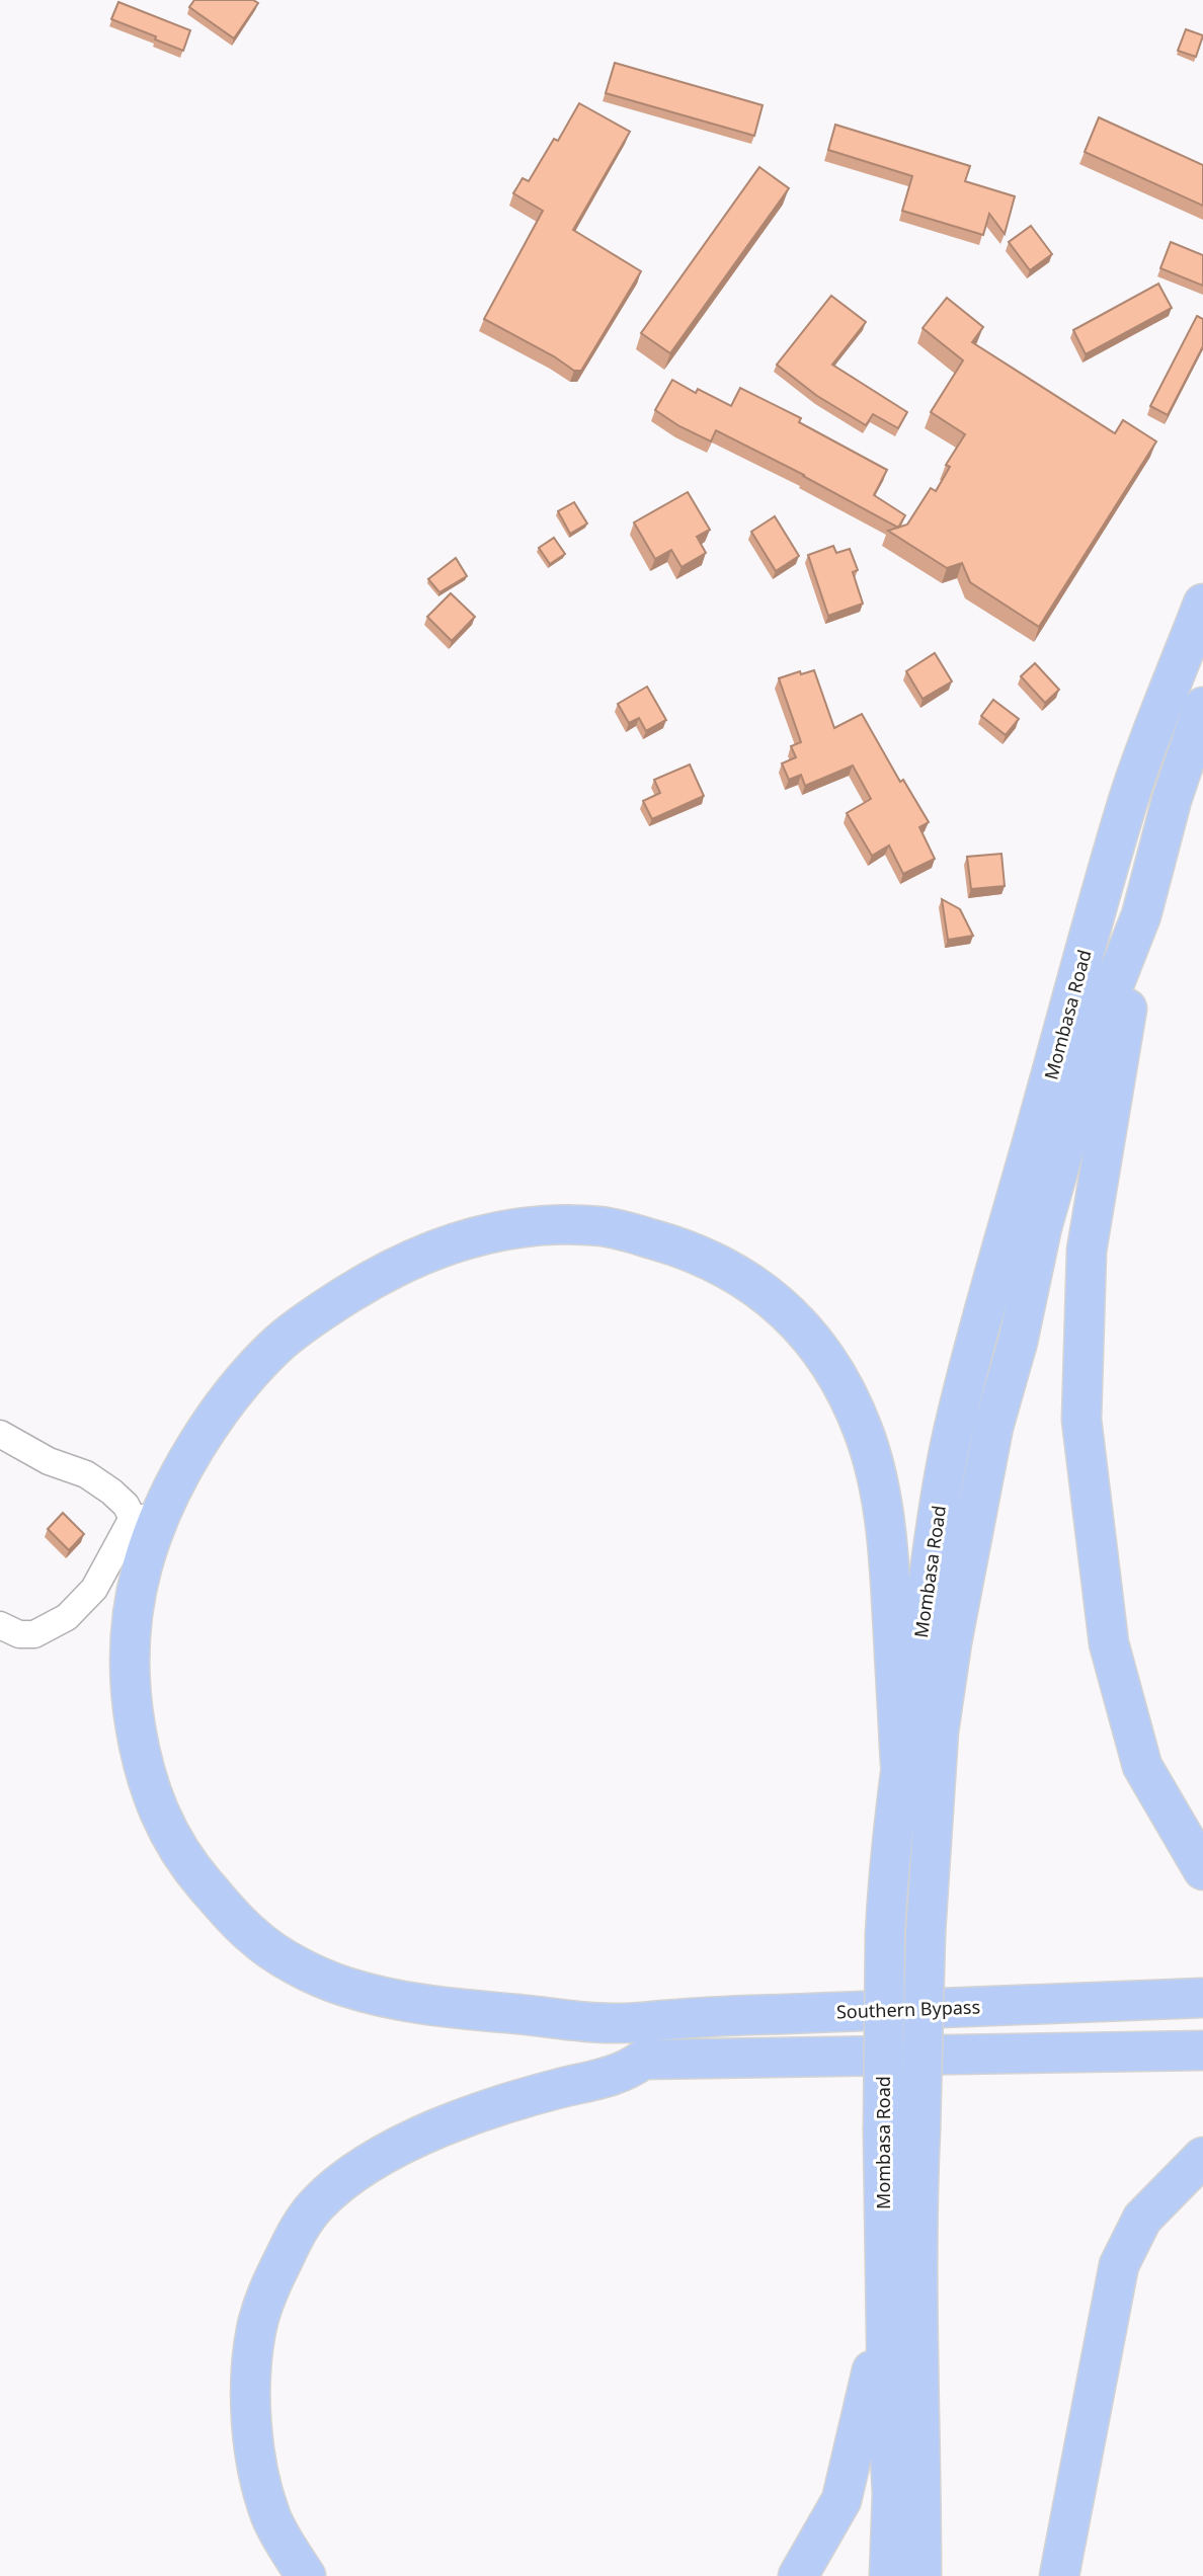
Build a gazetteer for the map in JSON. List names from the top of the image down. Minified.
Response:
{"streets":{"highway":["Mombasa Road","Southern Bypass"]},"crossings":[["Mombasa Road","Southern Bypass"]]}
